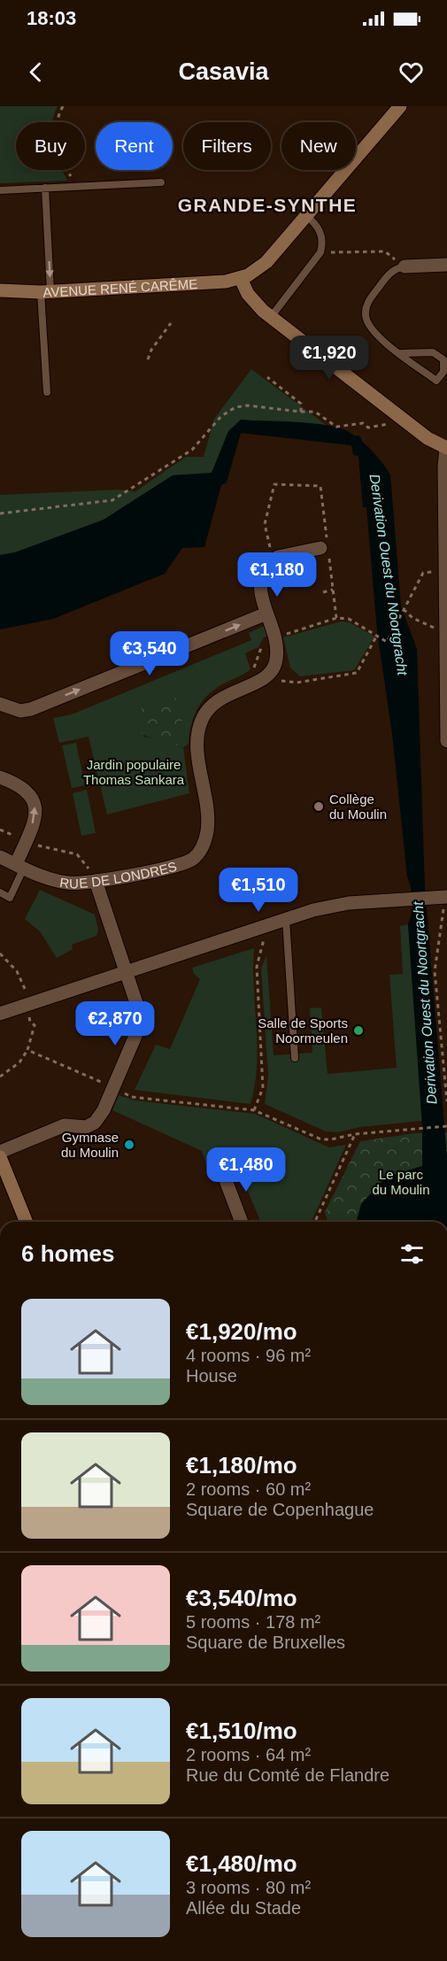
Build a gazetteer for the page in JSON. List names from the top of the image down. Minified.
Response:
{"streets":{"street":["AVENUE RENÉ CARÊME","RUE DE LONDRES"]},"districts":["GRANDE-SYNTHE"],"water":["Derivation Ouest du Noortgracht"],"parks":["Jardin populaire Thomas Sankara","Le parc du Moulin"],"places":["Collège du Moulin","Salle de Sports Noormeulen","Gymnase du Moulin"],"page":{"status":"18:03","header":"Casavia","chip":["Buy","Rent","Filters","New"],"price":["€1,920","€1,180","€3,540","€1,510","€2,870","€1,480"],"heading":"6 homes","list":[{"name":"€1,920/mo","note":"4 rooms · 96 m² · House"},{"name":"€1,180/mo","note":"2 rooms · 60 m² · Square de Copenhague"},{"name":"€3,540/mo","note":"5 rooms · 178 m² · Square de Bruxelles"},{"name":"€1,510/mo","note":"2 rooms · 64 m² · Rue du Comté de Flandre"},{"name":"€1,480/mo","note":"3 rooms · 80 m² · Allée du Stade"}]}}
